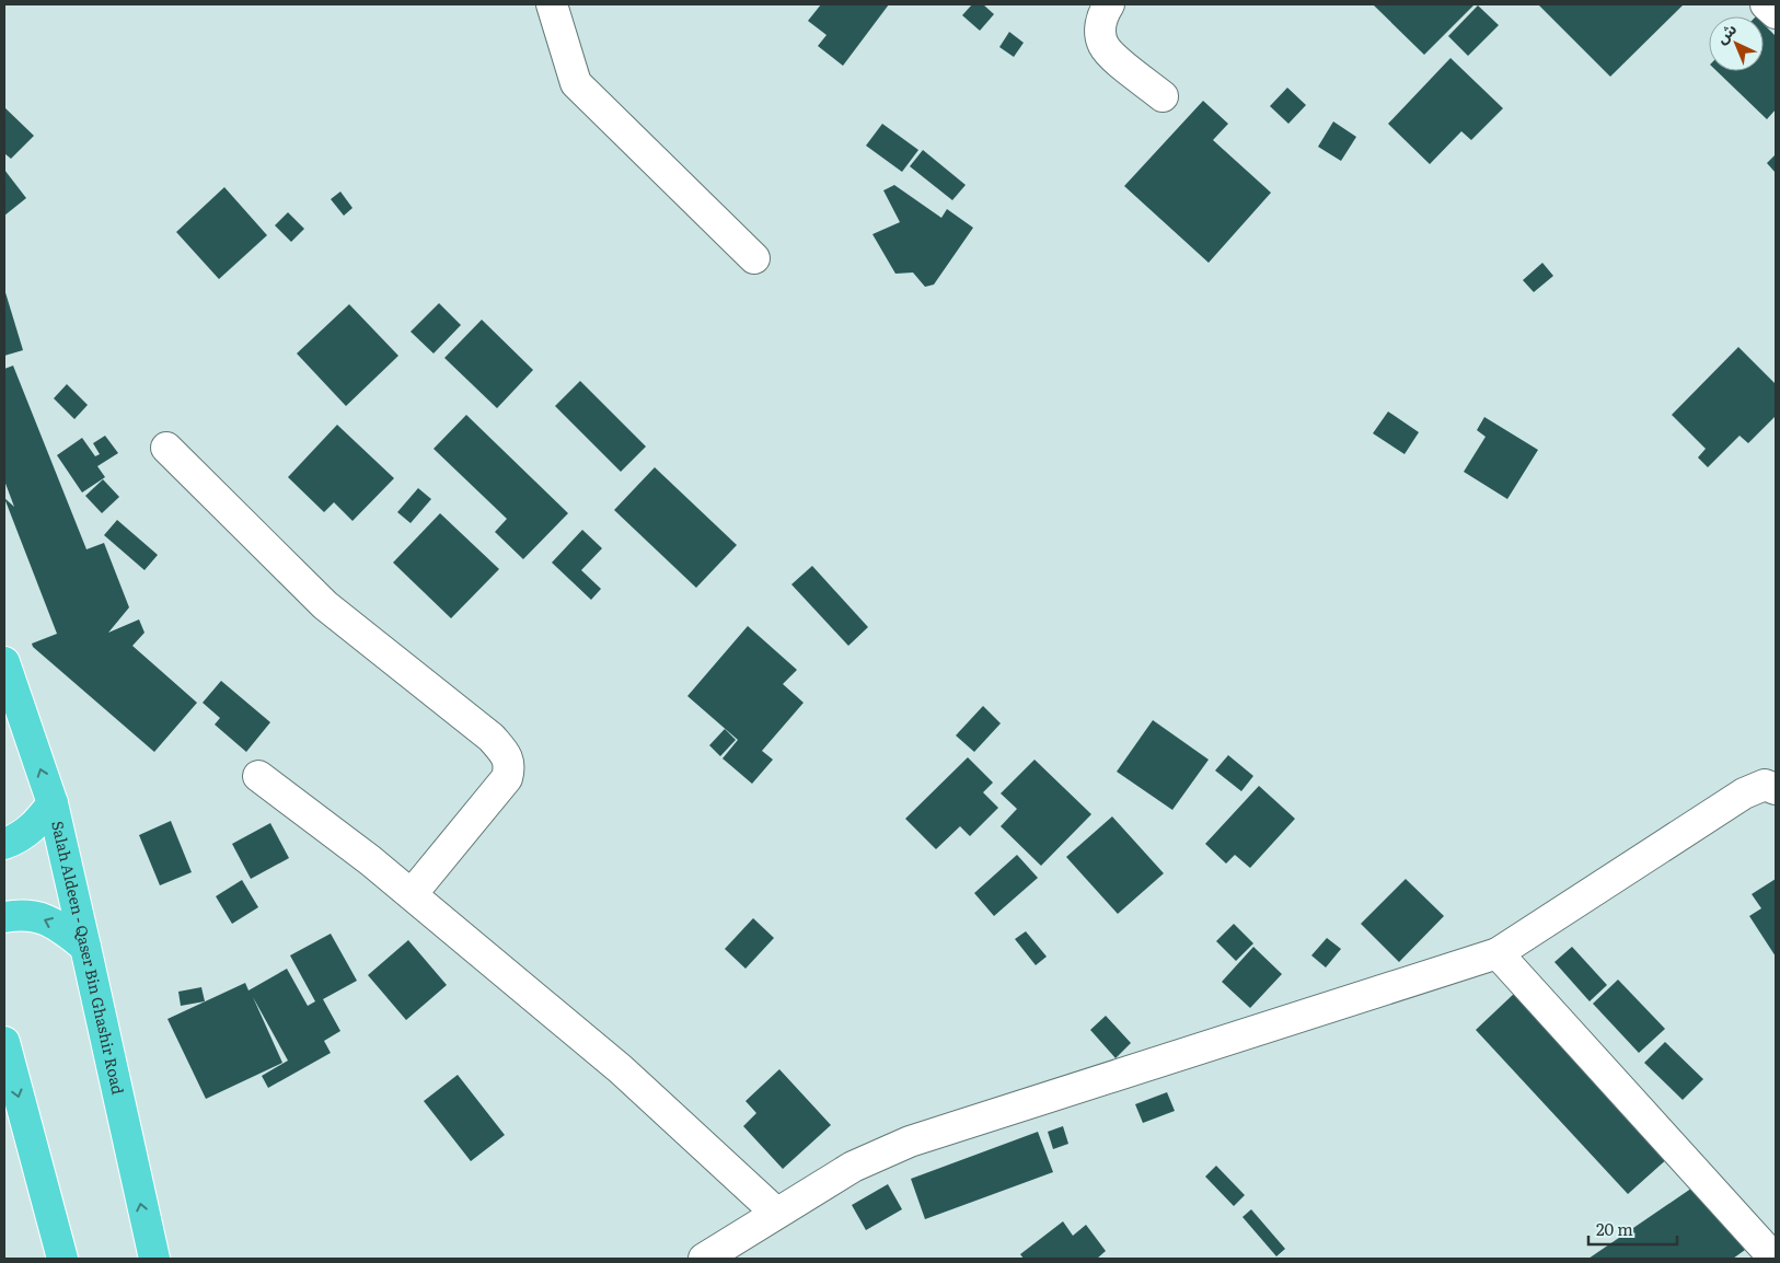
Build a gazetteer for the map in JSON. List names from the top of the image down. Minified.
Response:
{"streets":{"highway":["Salah Aldeen - Qaser Bin Ghashir Road"]},"scale_bar":"20 m","north":"top left"}
